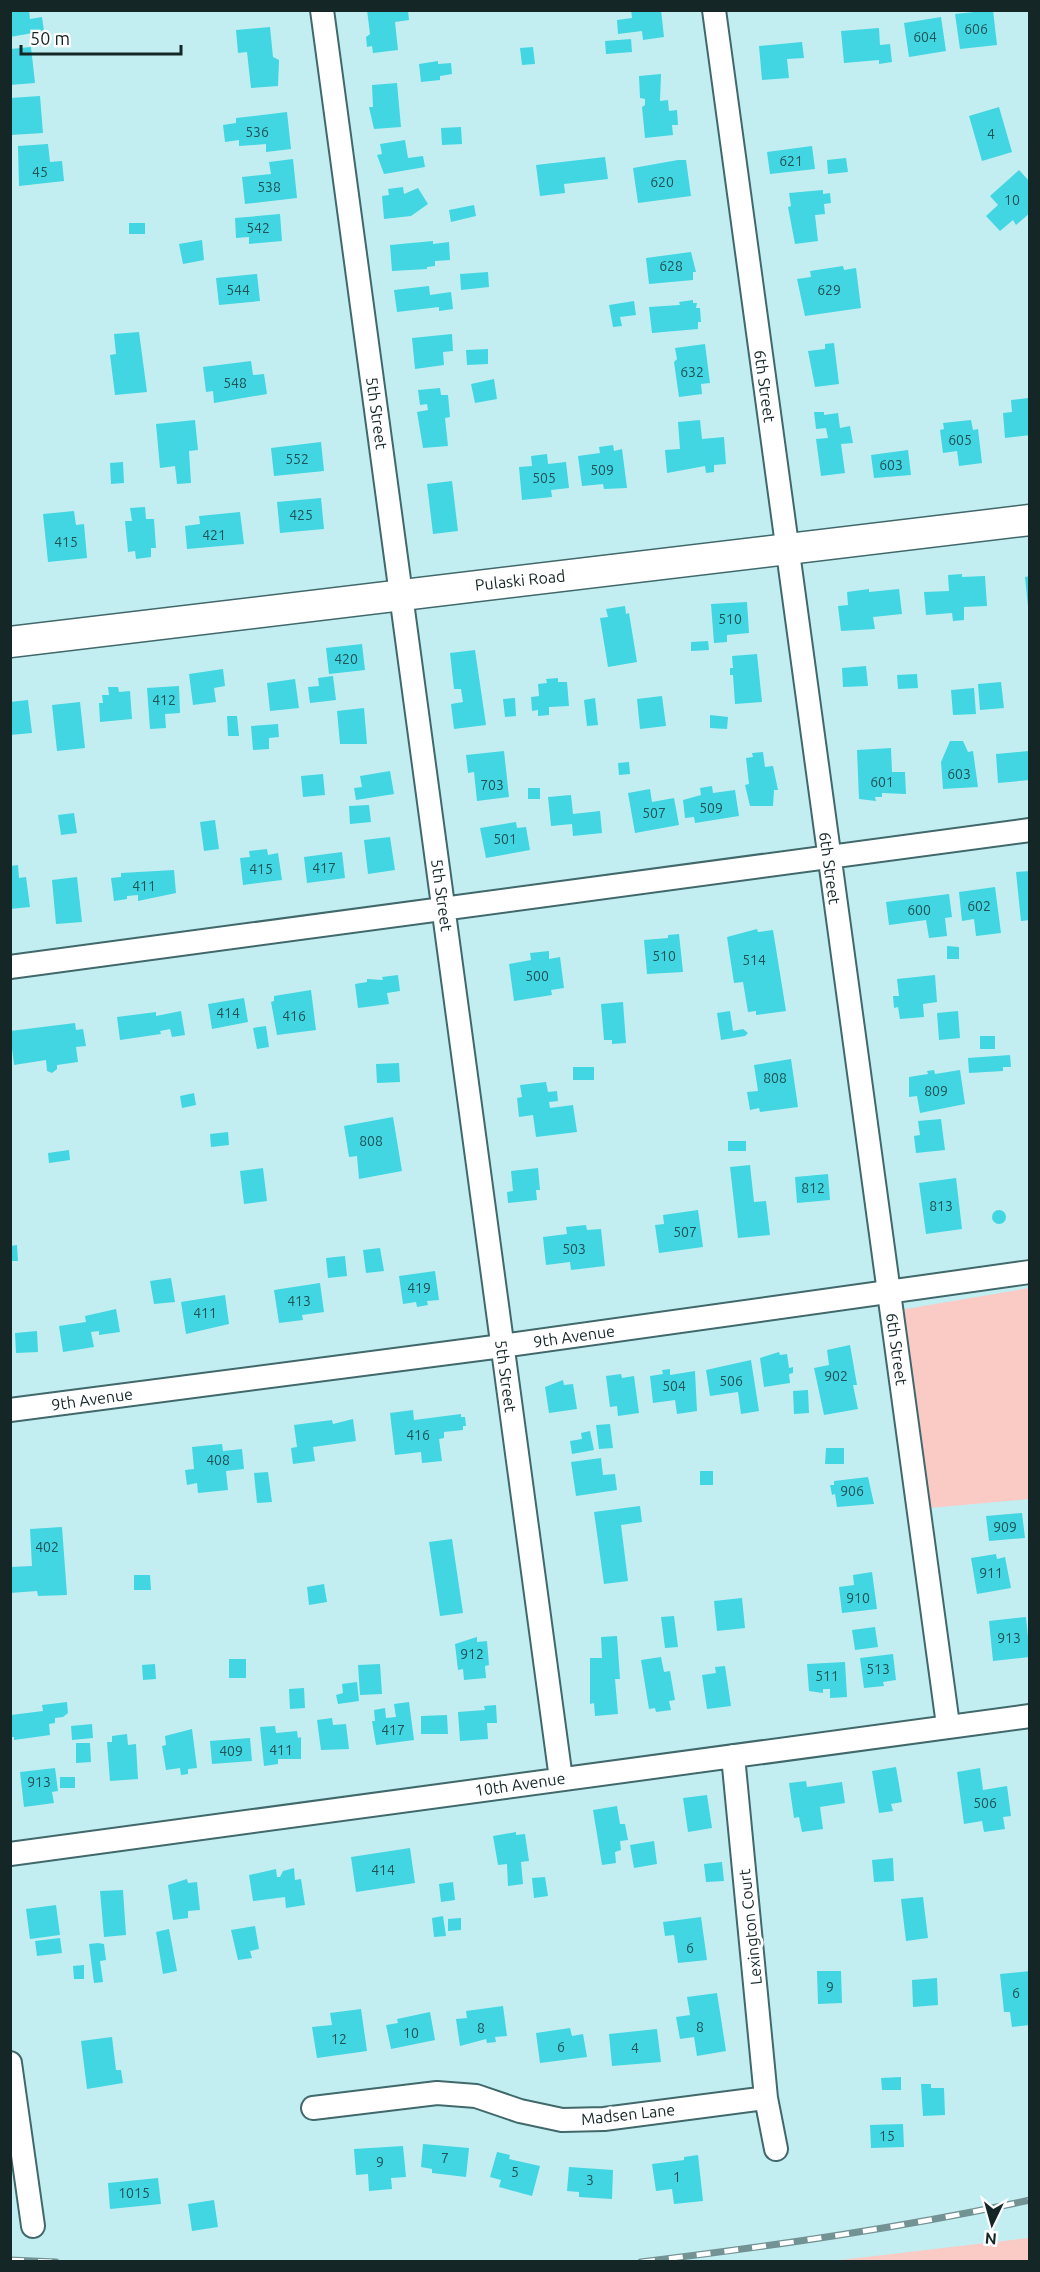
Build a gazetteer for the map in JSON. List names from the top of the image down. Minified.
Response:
{"streets":{"main road":["Pulaski Road"],"street":["6th Street","5th Street","9th Avenue","10th Avenue","Lexington Court","Madsen Lane"]},"crossings":[["6th Street","Pulaski Road"],["6th Street","9th Avenue"],["6th Street","10th Avenue"],["5th Street","Pulaski Road"],["5th Street","9th Avenue"],["5th Street","10th Avenue"],["10th Avenue","Lexington Court"],["Lexington Court","Madsen Lane"]],"house_numbers":["606","604","536","4","621","45","620","538","10","542","628","544","629","632","548","605","552","603","509","505","425","421","415","510","420","412","603","601","703","509","507","501","417","415","411","602","600","510","514","500","414","416","808","809","808","812","813","507","503","419","413","411","902","506","504","416","408","906","909","402","911","910","913","912","513","511","417","411","409","913","506","414","6","9","6","8","8","10","12","6","4","15","7","9","5","1","3","1015"],"scale_bar":"50 m","north":"bottom"}
